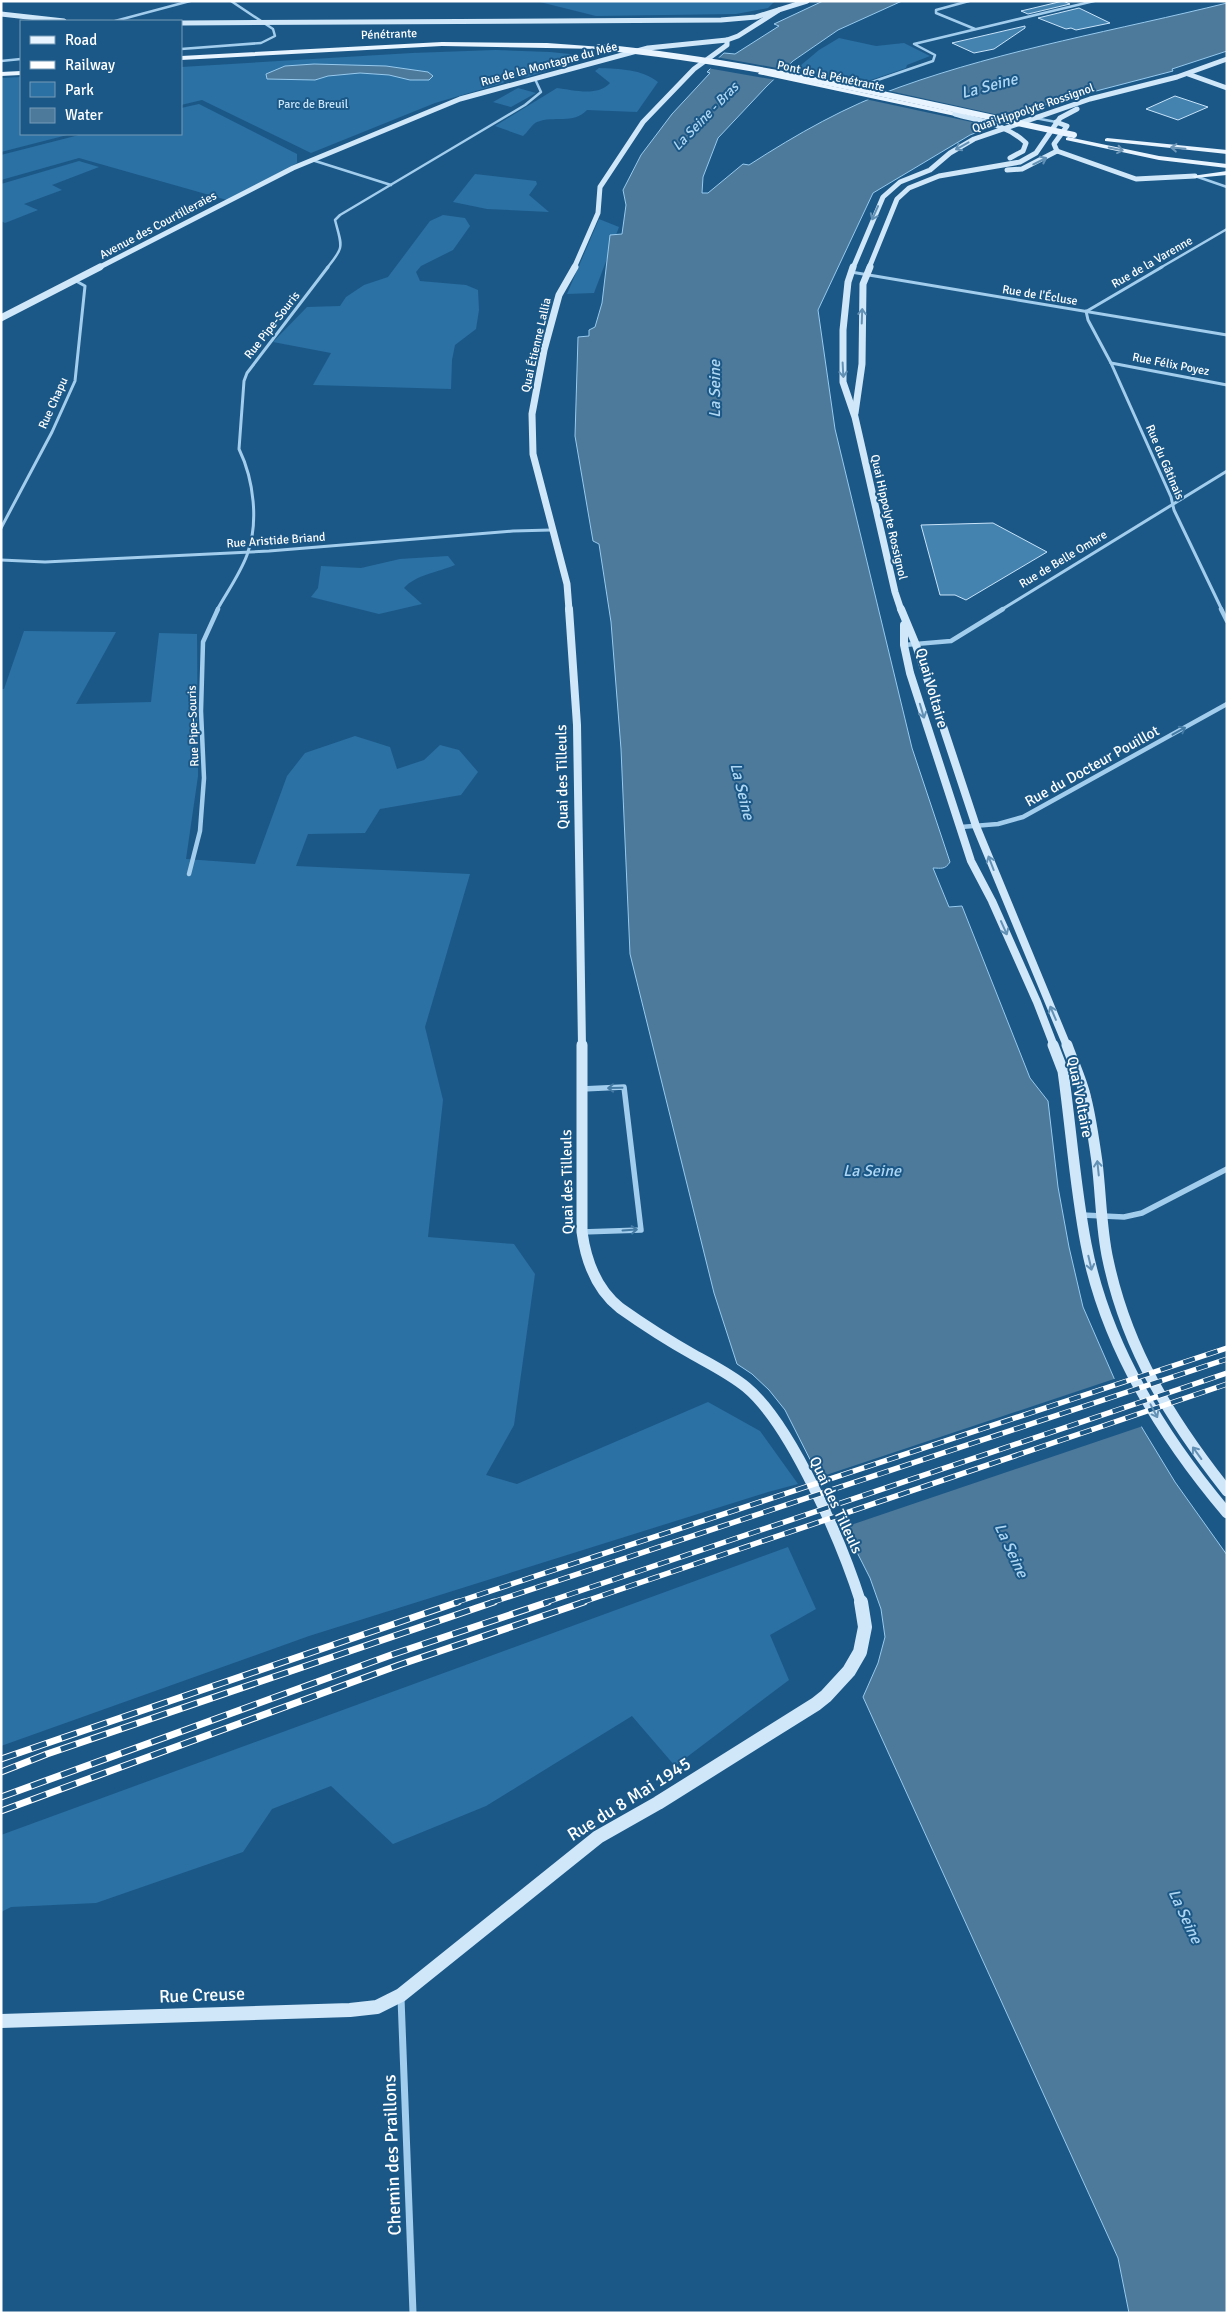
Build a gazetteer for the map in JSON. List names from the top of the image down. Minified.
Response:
{"streets":{"main road":["Pénétrante","Pont de la Pénétrante"],"street":["Rue de la Montagne du Mée","Quai Hippolyte Rossignol","Avenue des Courtilleraies","Rue de la Varenne","Rue de l'Écluse","Rue Pipe-Souris","Quai Étienne Lallia","Rue Félix Poyez","Rue Chapu","Rue du Gâtinais","Rue Aristide Briand","Rue de Belle Ombre","Quai Voltaire","Rue du Docteur Pouillot","Quai des Tilleuls","Rue du 8 Mai 1945","Rue Creuse","Chemin des Praillons"]},"crossings":[["Pénétrante","Pont de la Pénétrante"],["Rue de la Montagne du Mée","Avenue des Courtilleraies"],["Rue de la Montagne du Mée","Rue Pipe-Souris"],["Quai Hippolyte Rossignol","Rue de l'Écluse"],["Quai Hippolyte Rossignol","Quai Voltaire"],["Avenue des Courtilleraies","Rue Chapu"],["Rue de la Varenne","Rue de l'Écluse"],["Rue de la Varenne","Rue du Gâtinais"],["Rue de l'Écluse","Rue du Gâtinais"],["Rue Pipe-Souris","Rue Aristide Briand"],["Quai Étienne Lallia","Rue Aristide Briand"],["Quai Étienne Lallia","Quai des Tilleuls"],["Rue Félix Poyez","Rue du Gâtinais"],["Rue du Gâtinais","Rue de Belle Ombre"],["Rue Aristide Briand","Quai des Tilleuls"],["Rue de Belle Ombre","Quai Voltaire"],["Quai Voltaire","Rue du Docteur Pouillot"],["Quai des Tilleuls","Rue du 8 Mai 1945"],["Rue du 8 Mai 1945","Rue Creuse"],["Rue du 8 Mai 1945","Chemin des Praillons"],["Rue Creuse","Chemin des Praillons"]],"one_way":["Rue du Docteur Pouillot"],"water":["La Seine","La Seine - Bras"],"parks":["Parc de Breuil"],"legend":["Road","Railway","Park","Water"]}
